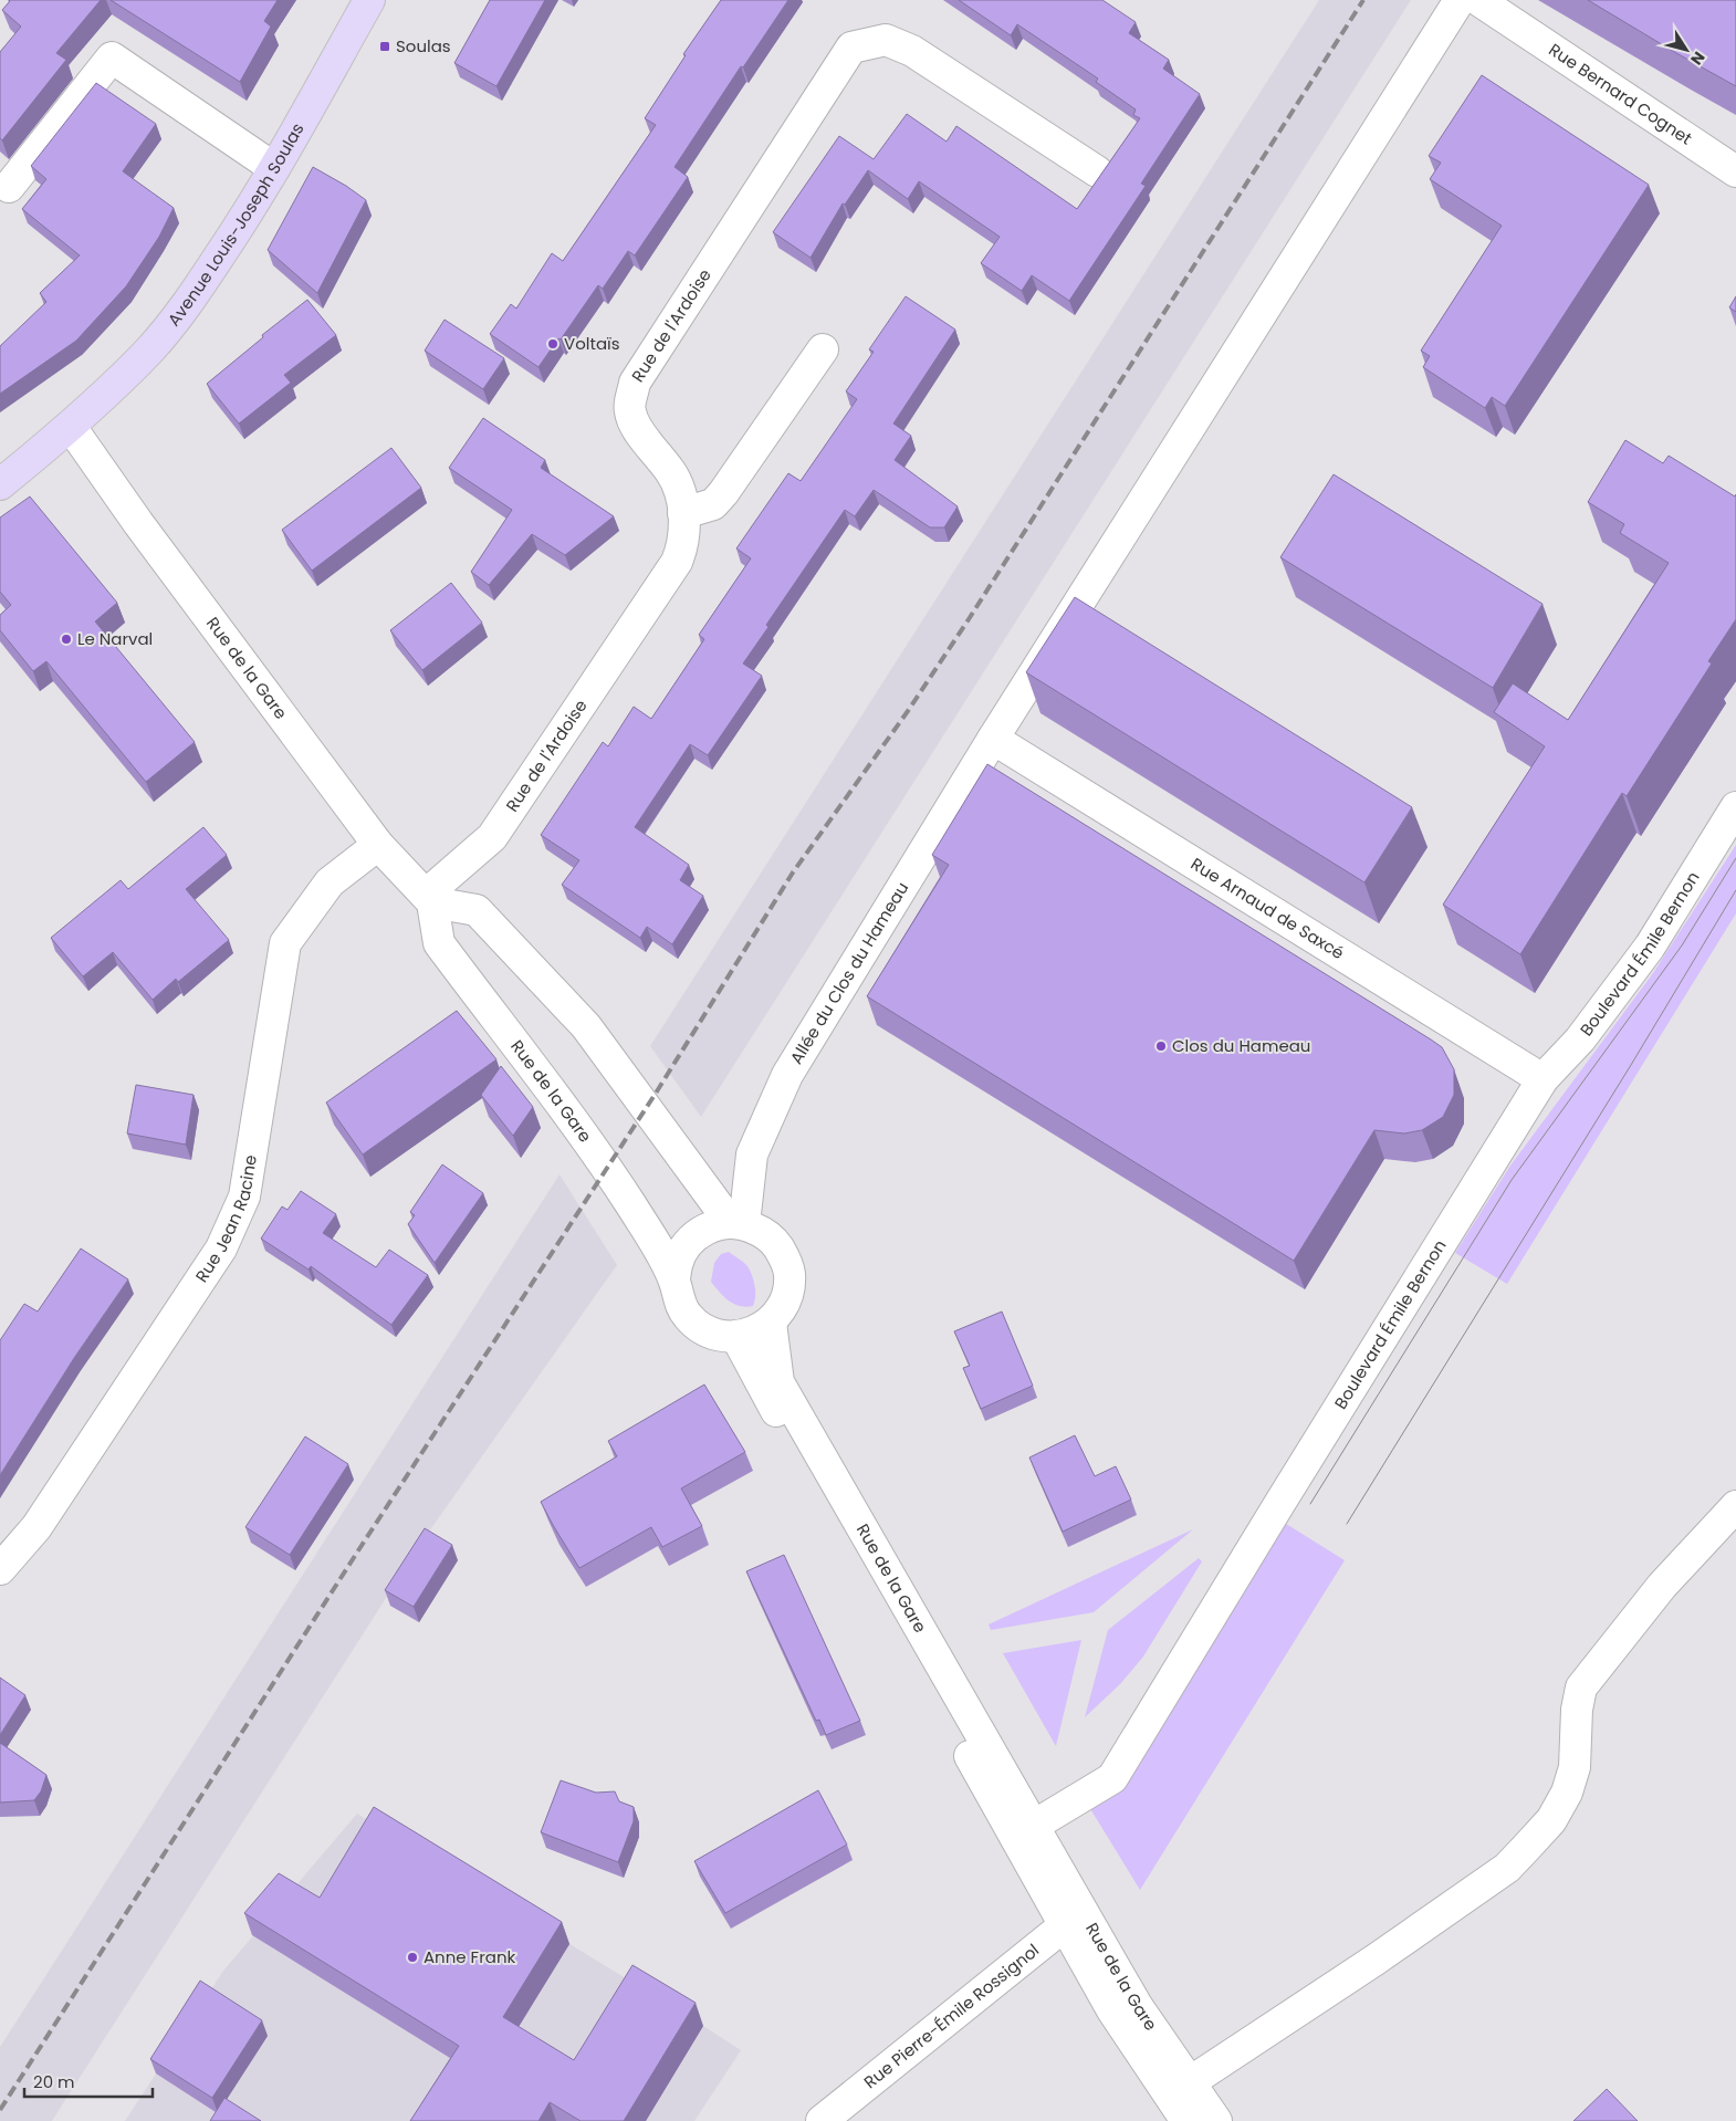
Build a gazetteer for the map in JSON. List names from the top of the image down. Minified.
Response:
{"streets":{"main road":["Avenue Louis-Joseph Soulas"],"street":["Rue Bernard Cognet","Rue de l'Ardoise","Rue de la Gare","Rue Arnaud de Saxcé","Boulevard Émile Bernon","Allée du Clos du Hameau","Rue Jean Racine","Rue Pierre-Émile Rossignol"]},"crossings":[["Avenue Louis-Joseph Soulas","Rue de la Gare"],["Rue de l'Ardoise","Rue de la Gare"],["Rue de la Gare","Boulevard Émile Bernon"],["Rue de la Gare","Allée du Clos du Hameau"],["Rue de la Gare","Rue Jean Racine"],["Rue de la Gare","Rue Pierre-Émile Rossignol"],["Rue Arnaud de Saxcé","Boulevard Émile Bernon"],["Rue Arnaud de Saxcé","Allée du Clos du Hameau"]],"places":{"transit":["Soulas"],"other":["Voltaïs","Le Narval","Clos du Hameau","Anne Frank"]},"scale_bar":"20 m","north":"bottom right"}
